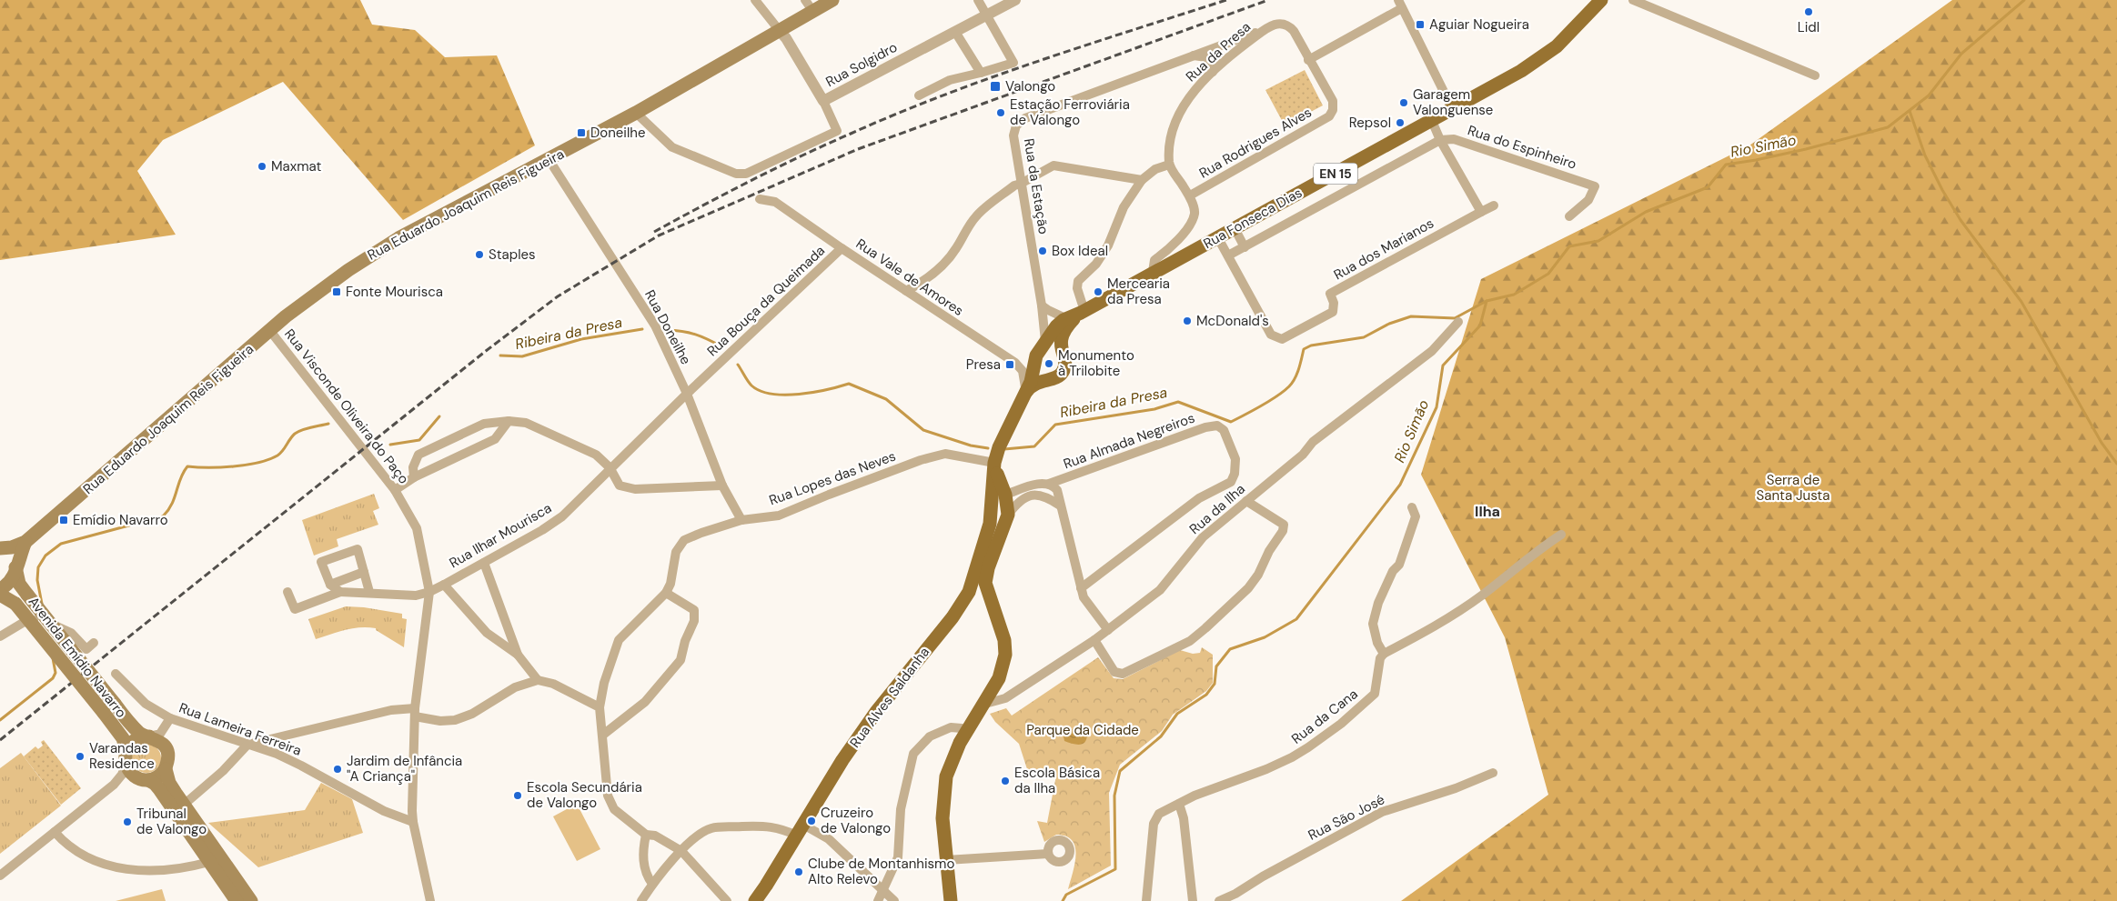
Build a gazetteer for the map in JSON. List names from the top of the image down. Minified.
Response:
{"streets":{"main road":["EN 15","Rua Eduardo Joaquim Reis Figueira","Rua Fonseca Dias","Avenida Emídio Navarro","Rua Alves Saldanha"],"street":["Rua da Presa","Rua Solgidro","Rua Rodrigues Alves","Rua do Espinheiro","Rua da Estação","Rua dos Marianos","Rua Vale de Amores","Rua Bouça da Queimada","Rua Doneilhe","Rua Visconde Oliveira do Paço","Rua Almada Negreiros","Rua Lopes das Neves","Rua da Ilha","Rua Ilhar Mourisca","Rua da Cana","Rua Lameira Ferreira","Rua São José"]},"crossings":[["Rua da Presa","Rua Rodrigues Alves"],["Rua da Presa","Rua da Estação"],["Rua Solgidro","Rua Eduardo Joaquim Reis Figueira"],["Rua da Estação","Rua Fonseca Dias"],["Rua Eduardo Joaquim Reis Figueira","Rua Doneilhe"],["Rua Eduardo Joaquim Reis Figueira","Rua Visconde Oliveira do Paço"],["Rua Eduardo Joaquim Reis Figueira","Avenida Emídio Navarro"],["Rua Fonseca Dias","Rua dos Marianos"],["Rua Vale de Amores","Rua Bouça da Queimada"],["Rua Bouça da Queimada","Rua Doneilhe"],["Rua Bouça da Queimada","Rua Ilhar Mourisca"],["Rua Doneilhe","Rua Lopes das Neves"],["Rua Visconde Oliveira do Paço","Rua Ilhar Mourisca"],["Rua Visconde Oliveira do Paço","Rua Lameira Ferreira"]],"districts":["Ilha"],"water":["Rio Simão","Ribeira da Presa"],"parks":["Serra de Santa Justa","Parque da Cidade"],"places":{"other":["Lidl","Garagem Valonguense","Estação Ferroviária de Valongo","Repsol","Maxmat","Box Ideal","Staples","Mercearia da Presa","McDonald's","Monumento à Trilobite","Varandas Residence","Jardim de Infância \"A Criança\"","Escola Básica da Ilha","Escola Secundária de Valongo","Cruzeiro de Valongo","Tribunal de Valongo","Clube de Montanhismo Alto Relevo"],"transit":["Aguiar Nogueira","Valongo","Doneilhe","Fonte Mourisca","Presa","Emídio Navarro"]}}
